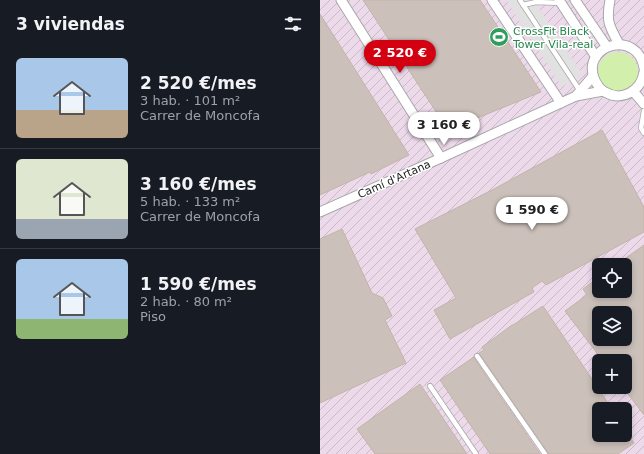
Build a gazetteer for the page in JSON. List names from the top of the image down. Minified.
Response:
{"streets":{"street":["Camí d'Artana"]},"places":{"sports":["CrossFit Black Tower Vila-real"]},"page":{"heading":"3 viviendas","price":["2 520 €","3 160 €","1 590 €"],"list":[{"name":"2 520 €/mes","note":"3 hab. · 101 m² · Carrer de Moncofa"},{"name":"3 160 €/mes","note":"5 hab. · 133 m² · Carrer de Moncofa"},{"name":"1 590 €/mes","note":"2 hab. · 80 m² · Piso"}],"map_buttons":["+","−"]}}
